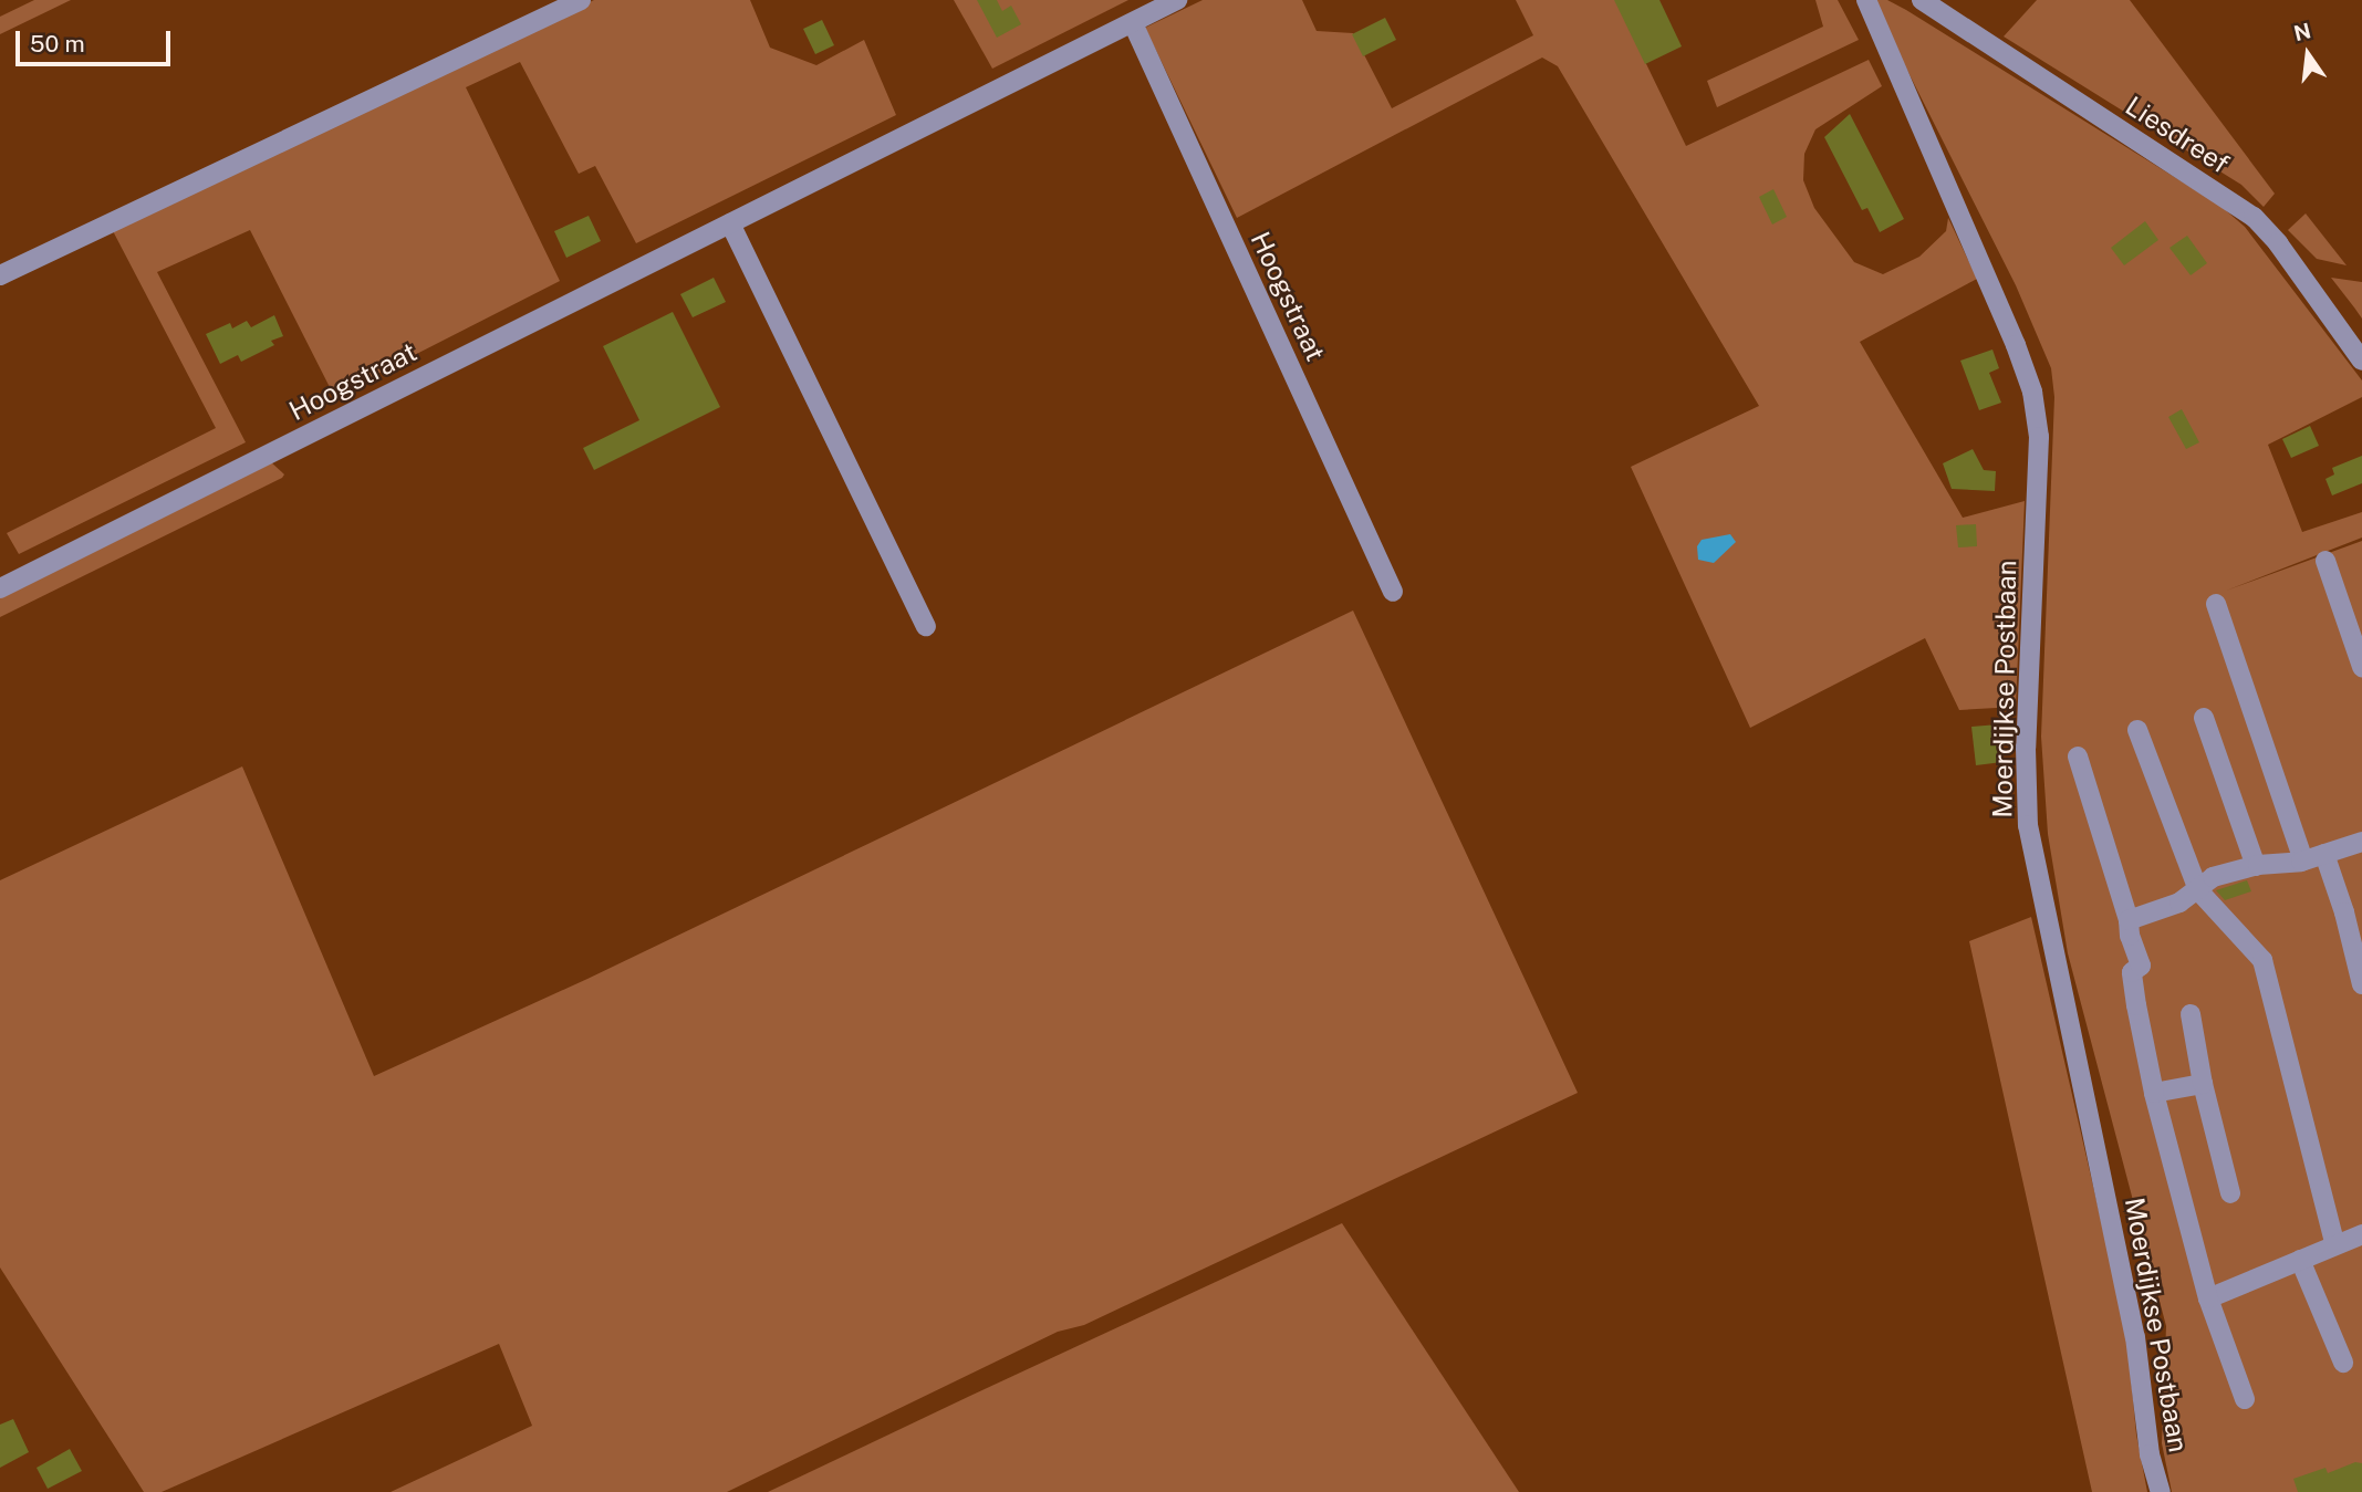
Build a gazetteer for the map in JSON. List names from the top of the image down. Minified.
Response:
{"streets":{"street":["Liesdreef","Hoogstraat","Moerdijkse Postbaan"]},"scale_bar":"50 m","north":"top"}
